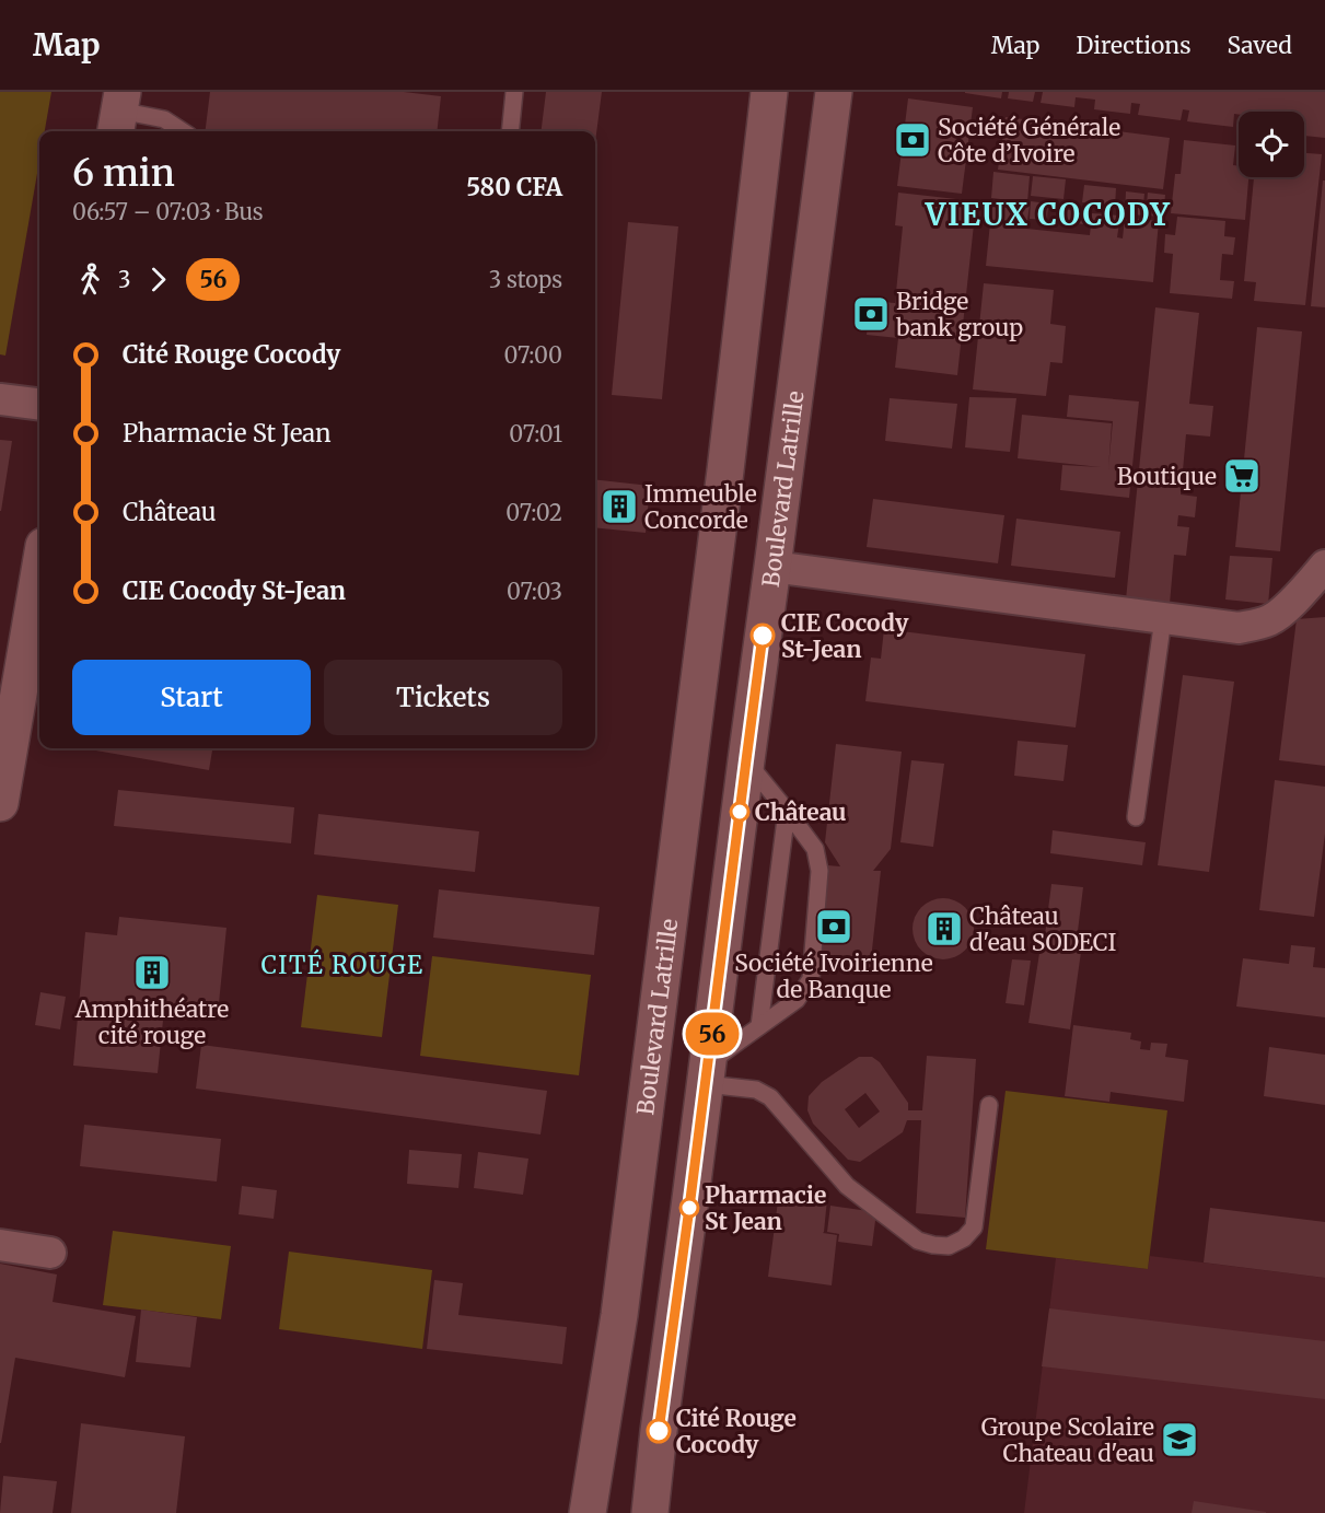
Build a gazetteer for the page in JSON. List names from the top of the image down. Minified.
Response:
{"streets":{"main road":["Boulevard Latrille"]},"districts":["VIEUX COCODY","CITÉ ROUGE"],"places":{"bank":["Société Générale Côte d’Ivoire","Bridge bank group","Société Ivoirienne de Banque"],"supermarket":["Boutique"],"building":["Immeuble Concorde","Château d'eau SODECI","Amphithéatre cité rouge"],"other":["CIE Cocody St-Jean","Château","Pharmacie St Jean","Cité Rouge Cocody"],"school or university":["Groupe Scolaire Chateau d'eau"]},"lines":["bus line 56"],"page":{"header":"Map","nav":["Map","Directions","Saved"],"on_map":"56","heading":["6 min","06:57 – 07:03 · Bus","580 CFA"],"legs":["3","56","3 stops"],"list":[{"name":"Cité Rouge Cocody","value":"07:00"},{"name":"Pharmacie St Jean","value":"07:01"},{"name":"Château","value":"07:02"},{"name":"CIE Cocody St-Jean","value":"07:03"}],"buttons":["Start","Tickets"]}}
